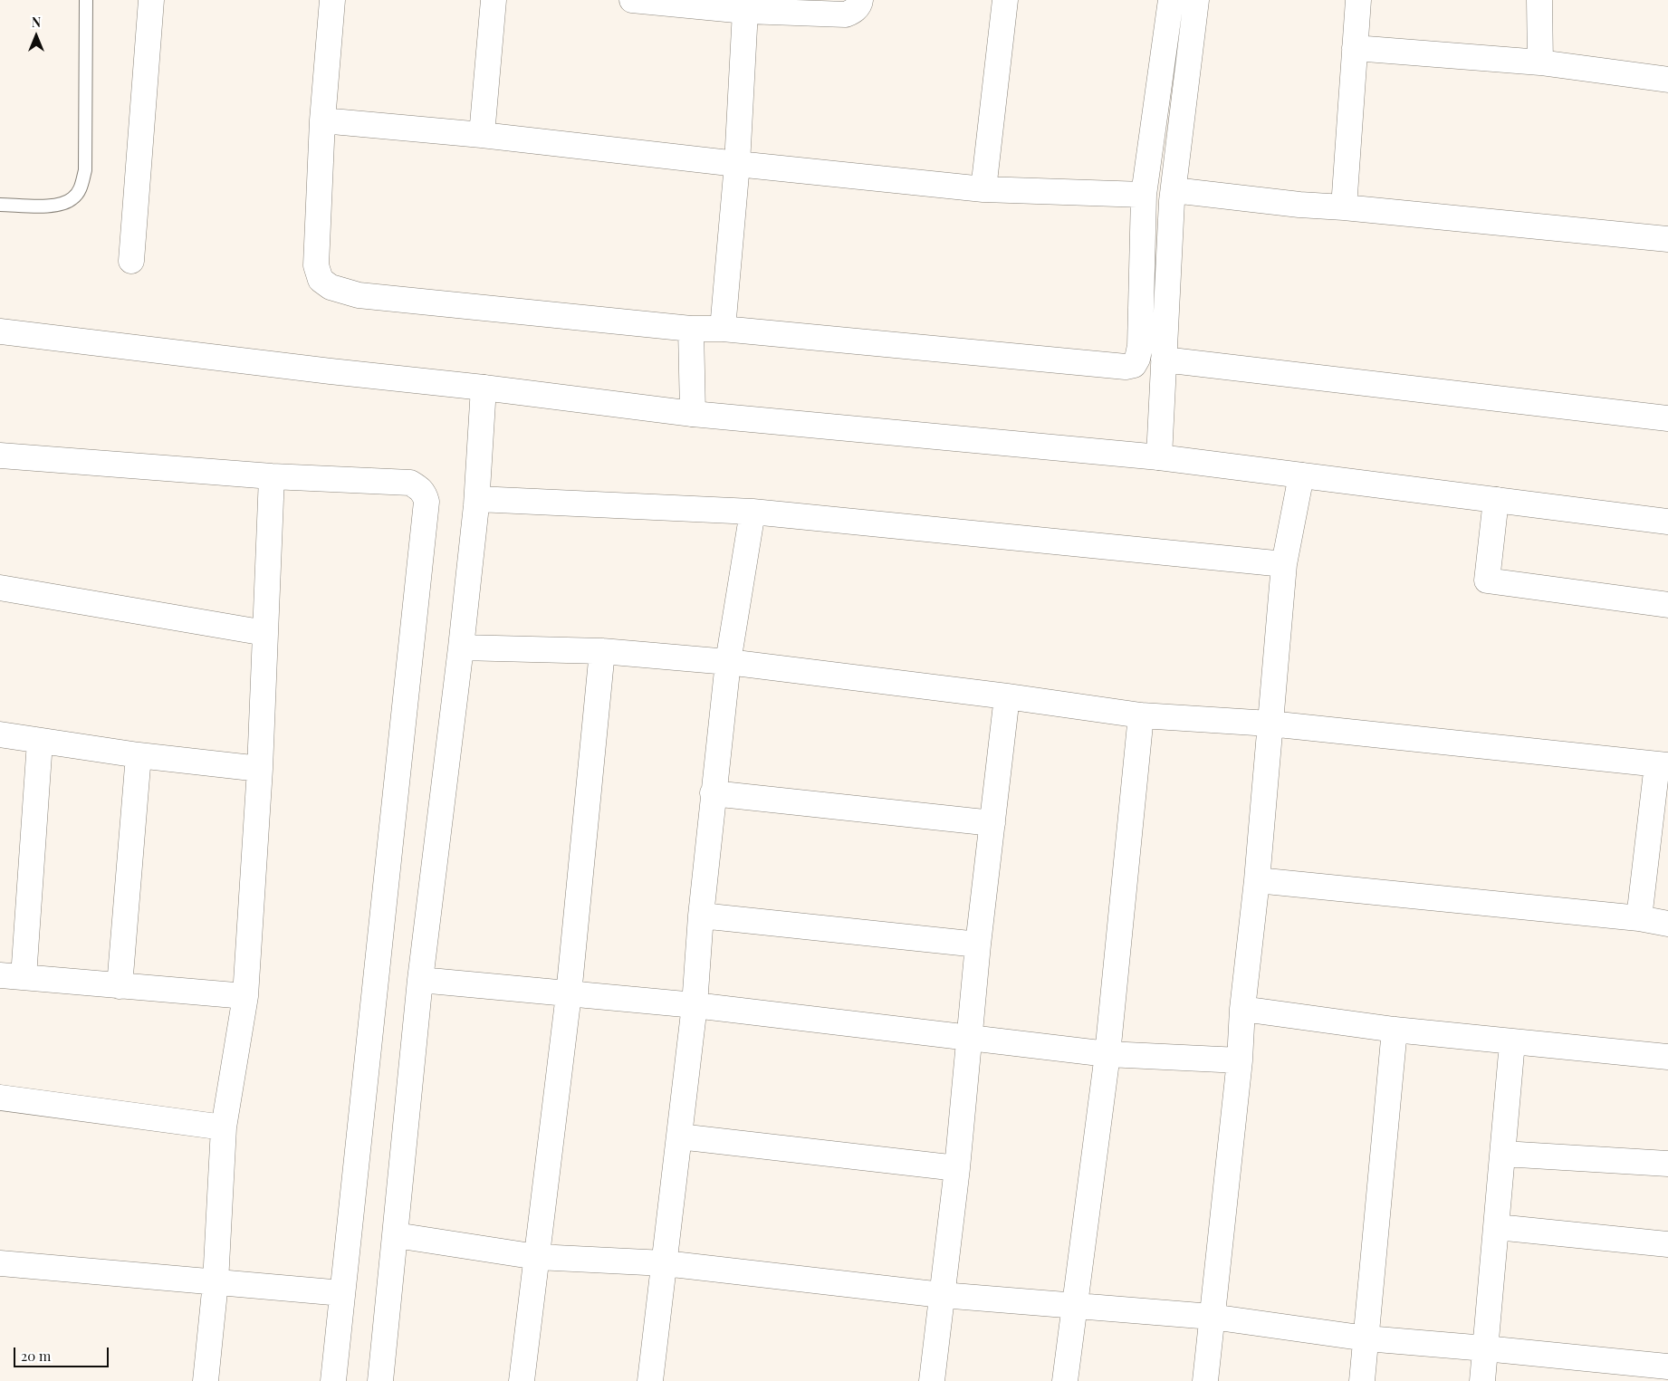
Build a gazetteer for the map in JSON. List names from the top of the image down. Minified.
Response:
{"scale_bar":"20 m","north":"top"}
